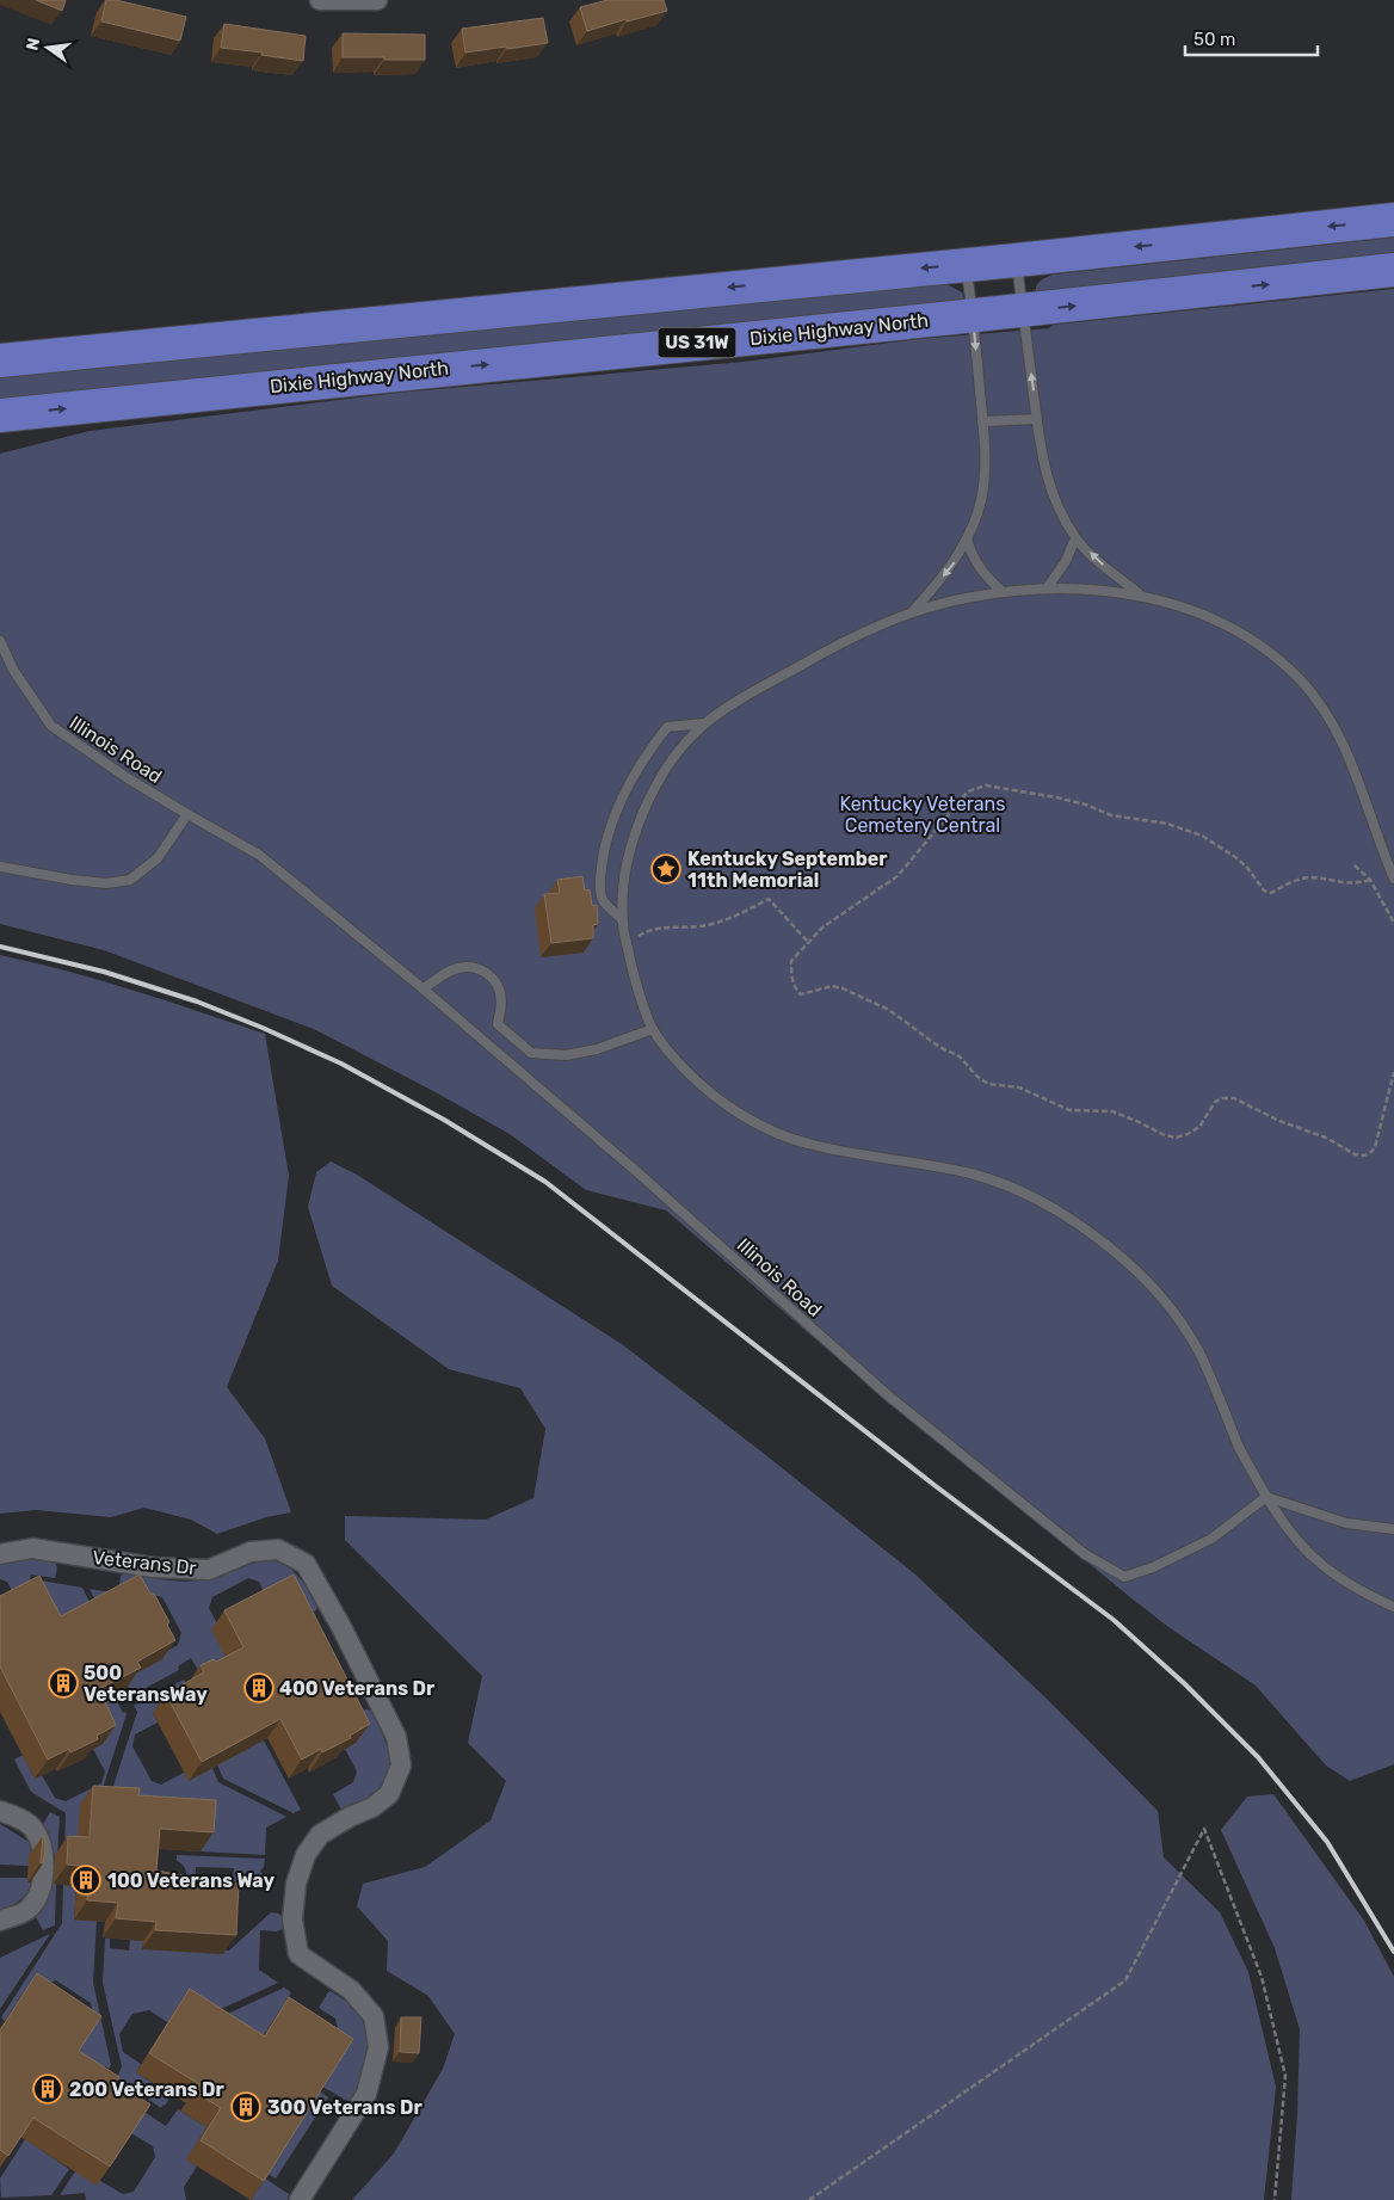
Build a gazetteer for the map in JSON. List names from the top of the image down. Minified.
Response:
{"streets":{"highway":["Dixie Highway North","US 31W"],"street":["Veterans Dr"],"lane":["lllinois Road","Illinois Road"]},"crossings":[["lllinois Road","Illinois Road"]],"parks":["Kentucky Veterans Cemetery Central"],"places":{"place":["Kentucky September 11th Memorial"],"building":["500 VeteransWay","400 Veterans Dr","100 Veterans Way","200 Veterans Dr","300 Veterans Dr"]},"scale_bar":"50 m","north":"left"}
